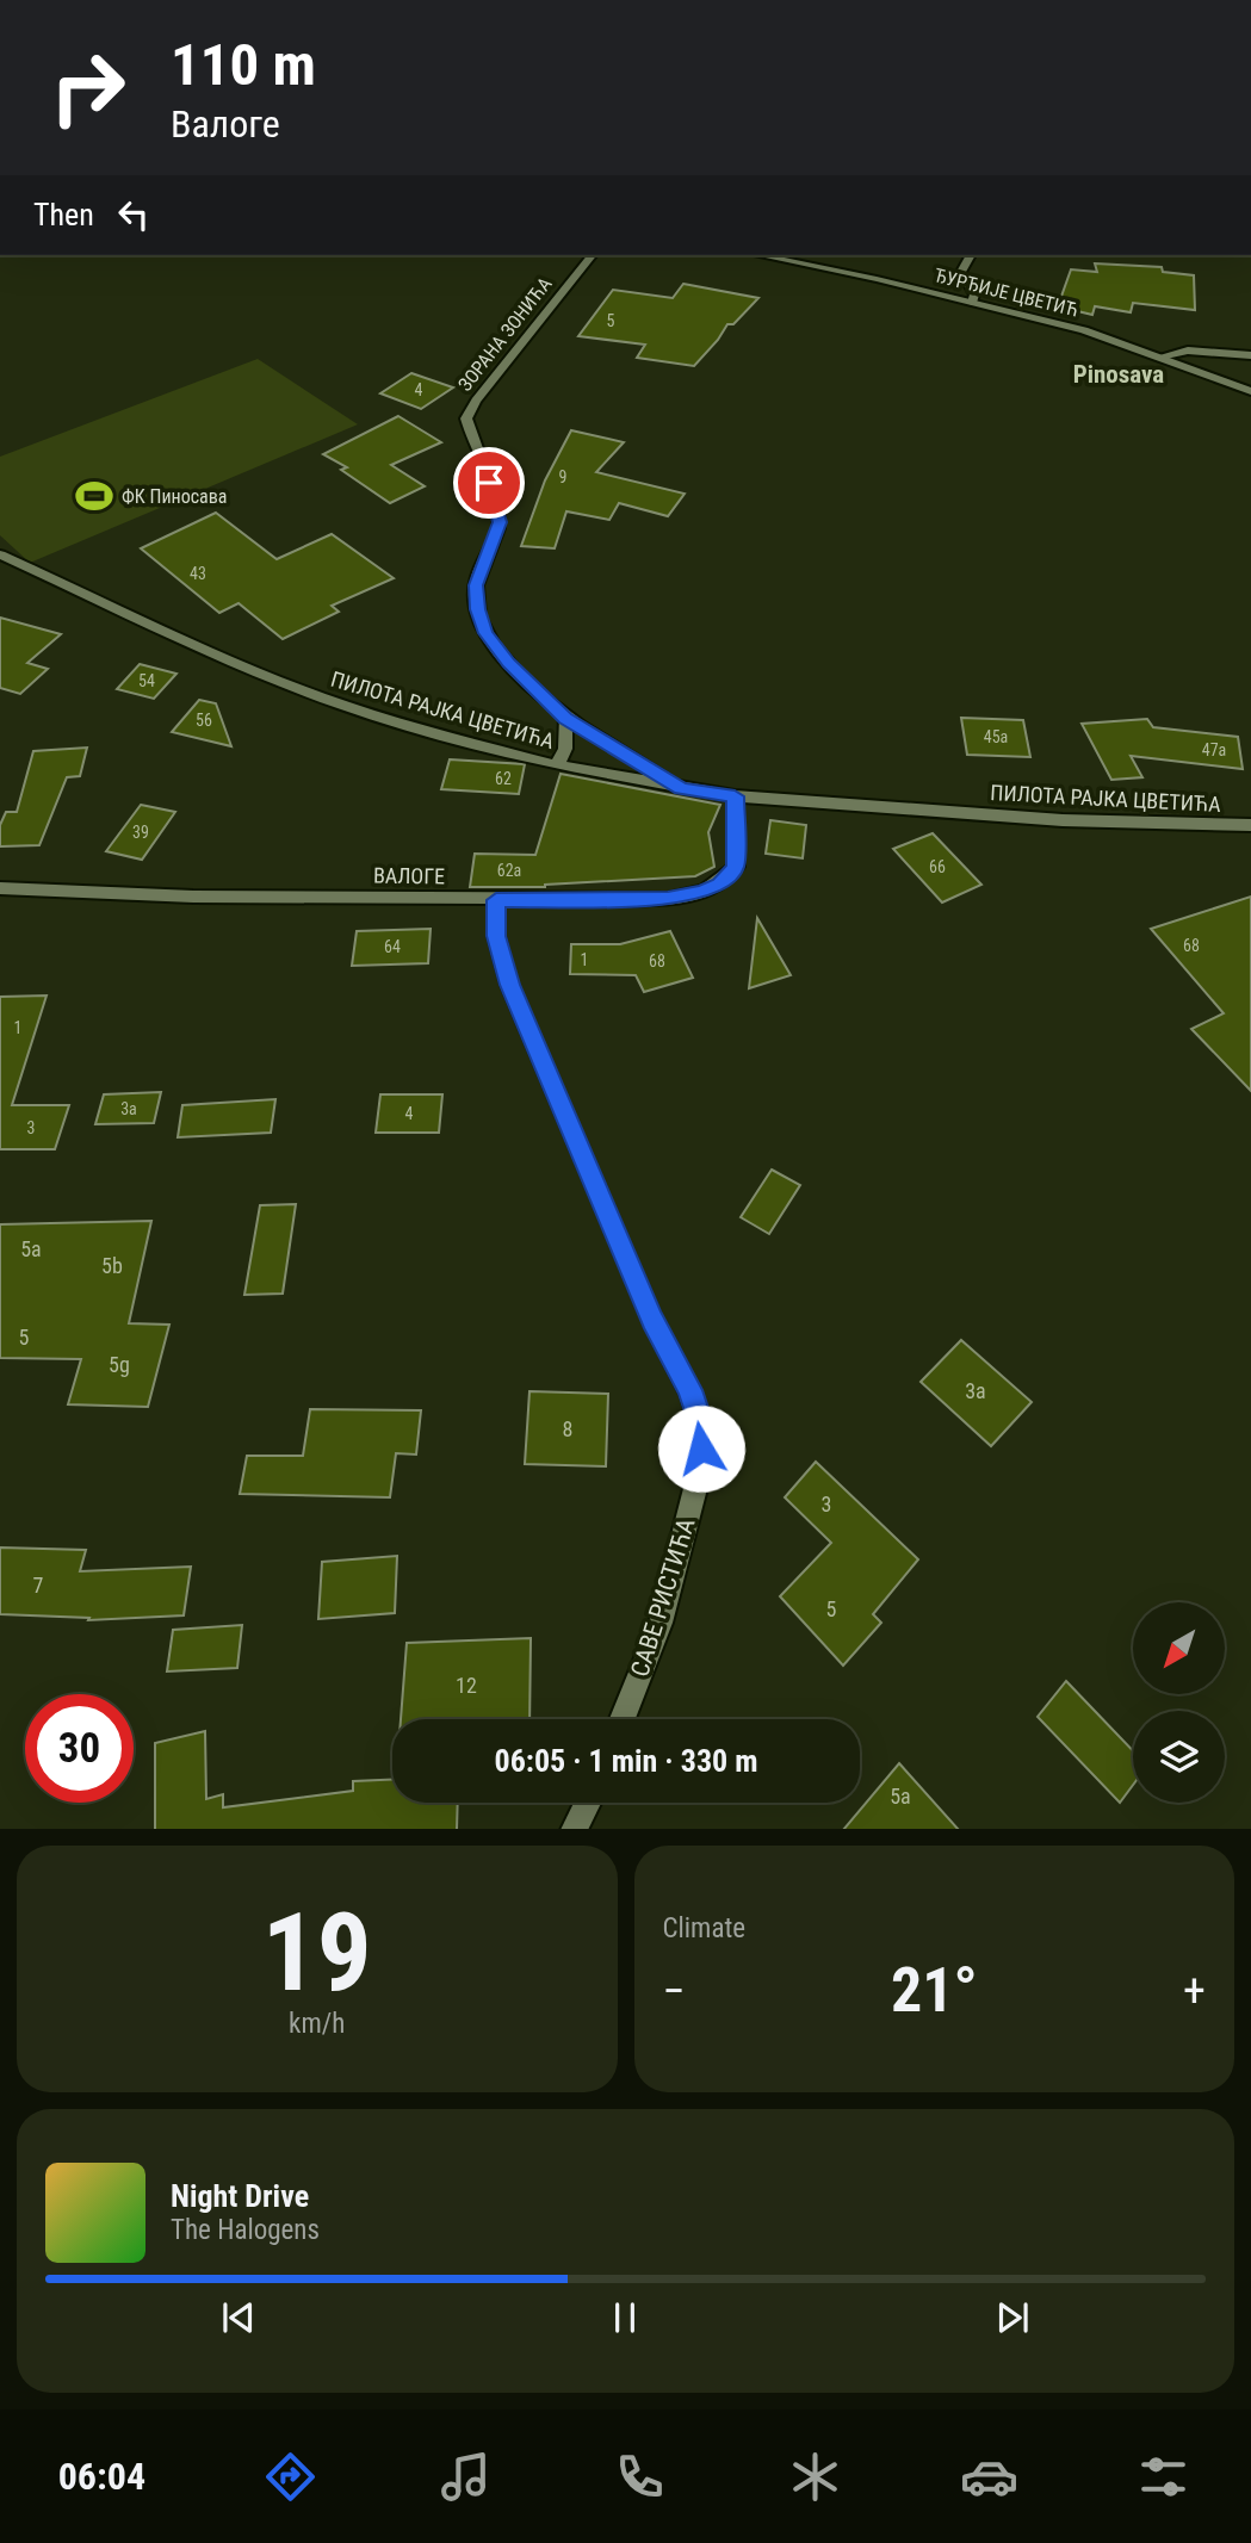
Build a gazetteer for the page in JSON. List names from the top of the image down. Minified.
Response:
{"streets":{"street":["ЂУРЂИЈЕ ЦВЕТИЋ","ЗОРАНА ЗОНИЋА","ПИЛОТА РАЈКА ЦВЕТИЋА","ВАЛОГЕ","САВЕ РИСТИЋА"]},"crossings":[["ЗОРАНА ЗОНИЋА","ПИЛОТА РАЈКА ЦВЕТИЋА"],["ПИЛОТА РАЈКА ЦВЕТИЋА","ВАЛОГЕ"],["ВАЛОГЕ","САВЕ РИСТИЋА"]],"districts":["Pinosava"],"places":{"sports":["ФК Пиносава"]},"house_numbers":["5","4","9","43","54","56","45a","47a","62","39","66","62a","68","64","1","68","1","3a","4","3","5a","5b","5","5g","3a","8","3","7","5","12","5a"],"north":"bottom left","page":{"turn":["110 m","Валоге"],"then":"Then","limit":"30","trip":"06:05 · 1 min · 330 m","tile":[["19","km/h"],"Climate"],"heat":["−","21°","+"],"song":["Night Drive","The Halogens"],"tabs":"06:04"}}
